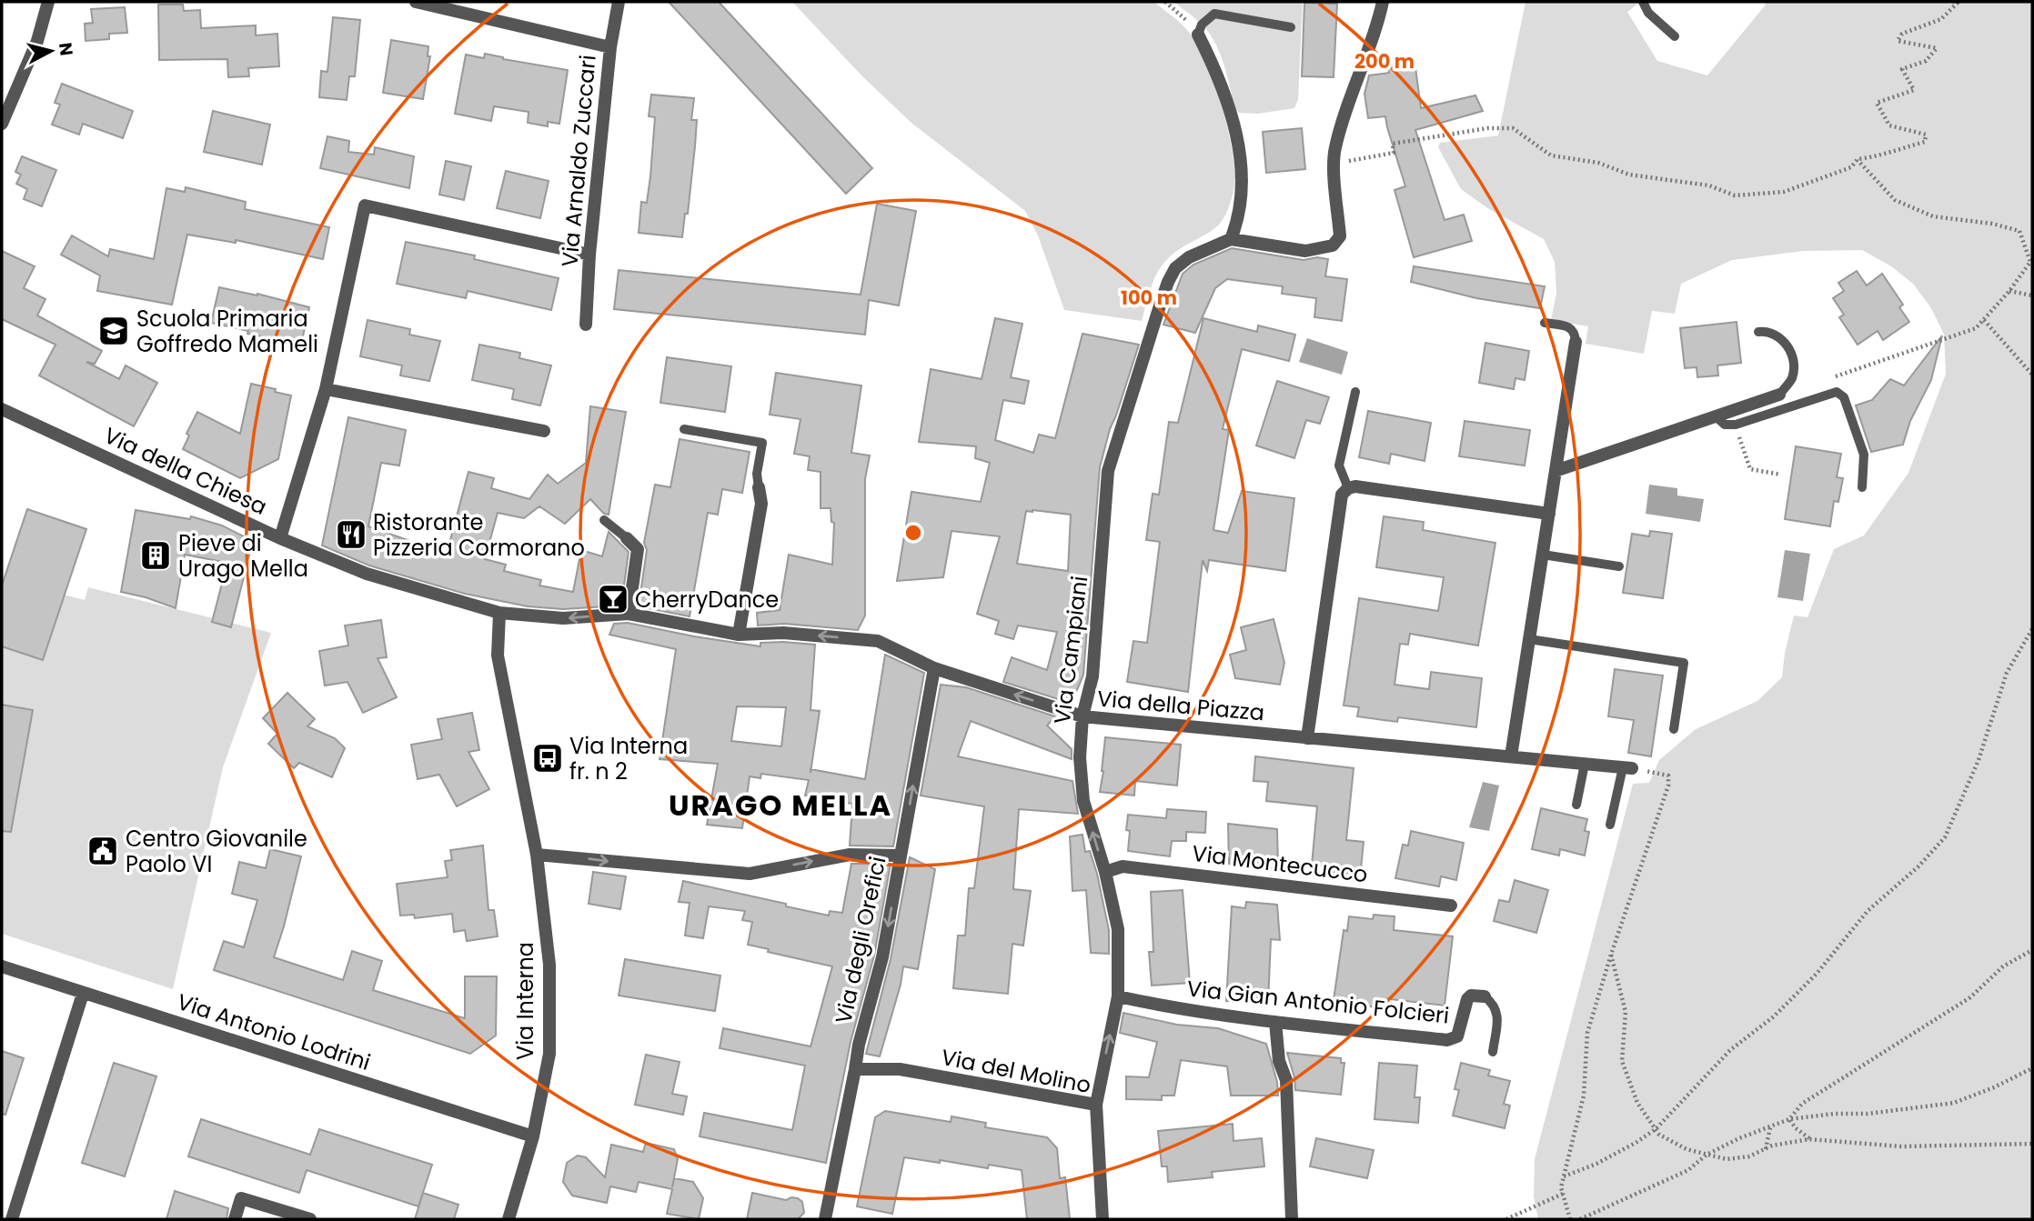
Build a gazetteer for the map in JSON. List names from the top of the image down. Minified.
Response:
{"streets":{"street":["Via Arnaldo Zuccari","Via della Chiesa","Via Campiani","Via della Piazza","Via Montecucco","Via degli Orefici","Via Interna","Via Gian Antonio Folcieri","Via Antonio Lodrini","Via del Molino"]},"crossings":[["Via della Chiesa","Via della Piazza"],["Via della Chiesa","Via Interna"],["Via Campiani","Via della Piazza"],["Via Campiani","Via Montecucco"],["Via Campiani","Via Gian Antonio Folcieri"],["Via Campiani","Via del Molino"],["Via della Piazza","Via degli Orefici"],["Via della Piazza","Via Interna"],["Via degli Orefici","Via del Molino"],["Via Interna","Via Antonio Lodrini"]],"one_way":["Via della Piazza"],"districts":["URAGO MELLA"],"places":{"school or university":["Scuola Primaria Goffredo Mameli"],"restaurant":["Ristorante Pizzeria Cormorano"],"building":["Pieve di Urago Mella"],"bar":["CherryDance"],"bus stop":["Via Interna fr. n 2"],"public building":["Centro Giovanile Paolo VI"]},"north":"right","rings":["200 m","100 m"]}
